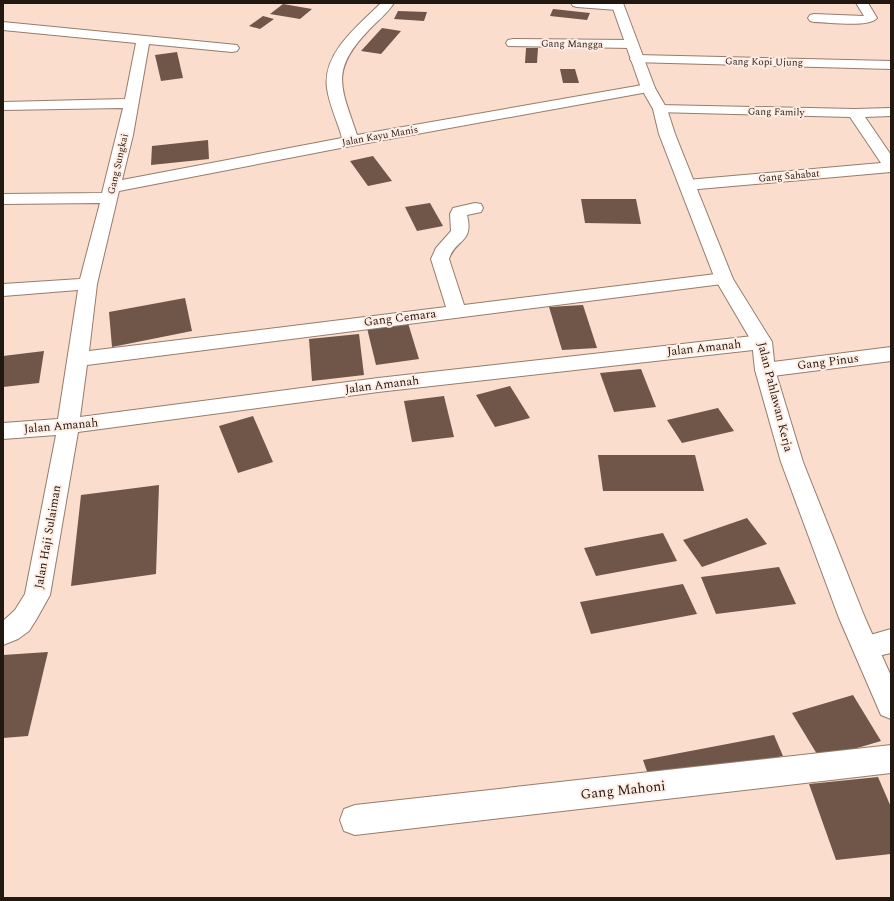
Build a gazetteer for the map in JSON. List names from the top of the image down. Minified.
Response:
{"streets":{"street":["Gang Mangga","Gang Kopi Ujung","Gang Family","Jalan Kayu Manis","Gang Sungkai","Gang Sahabat","Gang Cemara","Jalan Amanah","Gang Pinus","Jalan Pahlawan Kerja","Jalan Haji Sulaiman","Gang Mahoni"]},"crossings":[["Gang Mangga","Gang Kopi Ujung"],["Gang Mangga","Jalan Pahlawan Kerja"],["Gang Kopi Ujung","Jalan Pahlawan Kerja"],["Gang Family","Jalan Pahlawan Kerja"],["Jalan Kayu Manis","Gang Sungkai"],["Jalan Kayu Manis","Jalan Pahlawan Kerja"],["Gang Sungkai","Gang Cemara"],["Gang Sungkai","Jalan Amanah"],["Gang Sungkai","Jalan Haji Sulaiman"],["Gang Sahabat","Jalan Pahlawan Kerja"],["Gang Cemara","Jalan Pahlawan Kerja"],["Jalan Amanah","Jalan Pahlawan Kerja"],["Jalan Amanah","Jalan Haji Sulaiman"],["Gang Pinus","Jalan Pahlawan Kerja"]]}
